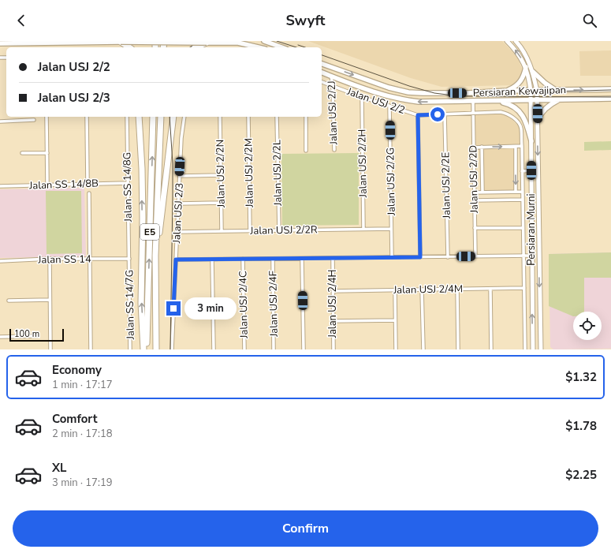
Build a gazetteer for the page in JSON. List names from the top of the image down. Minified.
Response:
{"streets":{"highway":["E5"],"main road":["Persiaran Kewajipan","Persiaran Murni"],"street":["Jalan USJ 2/2","Jalan USJ 2/2J","Jalan USJ 2/2H","Jalan USJ 2/2M","Jalan USJ 2/2L","Jalan USJ 2/2N","Jalan USJ 2/2D","Jalan USJ 2/2G","Jalan SS 14/8B","Jalan USJ 2/2E","Jalan SS 14/8G","Jalan USJ 2/3","Jalan USJ 2/2R","Jalan SS 14","Jalan USJ 2/4M","Jalan USJ 2/4F","Jalan USJ 2/4H","Jalan SS 14/7G","Jalan USJ 2/4C"]},"crossings":[["Persiaran Kewajipan","Jalan USJ 2/2J"],["Persiaran Kewajipan","Jalan USJ 2/2D"],["Persiaran Kewajipan","Persiaran Murni"],["Jalan USJ 2/2","Jalan USJ 2/2J"],["Jalan USJ 2/2","Jalan USJ 2/2H"],["Jalan USJ 2/2","Jalan USJ 2/2D"],["Jalan USJ 2/2","Jalan USJ 2/2G"],["Jalan USJ 2/2","Jalan USJ 2/2E"],["Jalan USJ 2/2","Jalan USJ 2/4M"],["Jalan USJ 2/2H","Jalan USJ 2/2R"],["Jalan USJ 2/2M","Jalan USJ 2/2R"],["Jalan USJ 2/2L","Jalan USJ 2/2R"],["Jalan USJ 2/2N","Jalan USJ 2/2R"],["Jalan USJ 2/2G","Jalan USJ 2/2R"],["Jalan SS 14/8B","Jalan SS 14/8G"],["Jalan SS 14/8G","Jalan SS 14"],["Jalan SS 14/8G","Jalan SS 14/7G"],["Jalan USJ 2/3","Jalan USJ 2/2R"],["Jalan SS 14","Jalan SS 14/7G"],["Jalan USJ 2/4M","Jalan USJ 2/4H"]],"scale_bar":"100 m","page":{"header":"Swyft","banner":["Jalan USJ 2/2","Jalan USJ 2/3"],"bubble":"3 min","scale":"100 m","list":[{"name":"Economy","note":"1 min · 17:17","value":"$1.32"},{"name":"Comfort","note":"2 min · 17:18","value":"$1.78"},{"name":"XL","note":"3 min · 17:19","value":"$2.25"}],"buttons":"Confirm"}}
